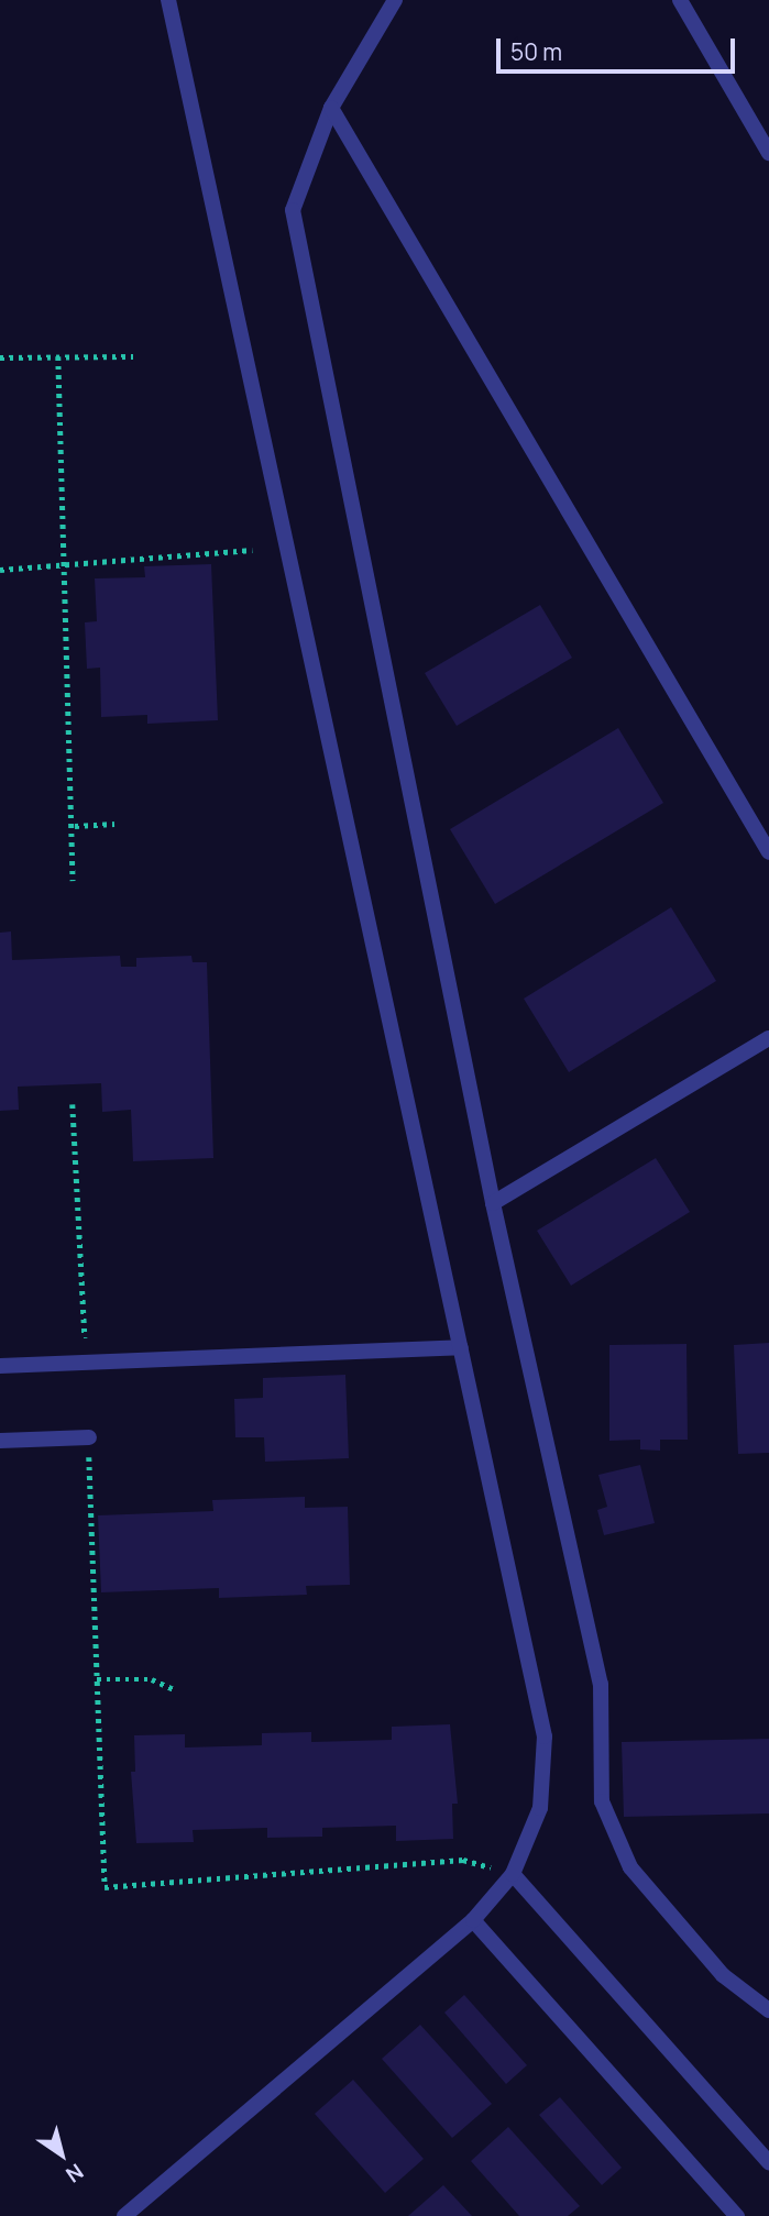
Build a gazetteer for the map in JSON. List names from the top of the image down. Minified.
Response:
{"scale_bar":"50 m","north":"bottom right"}
